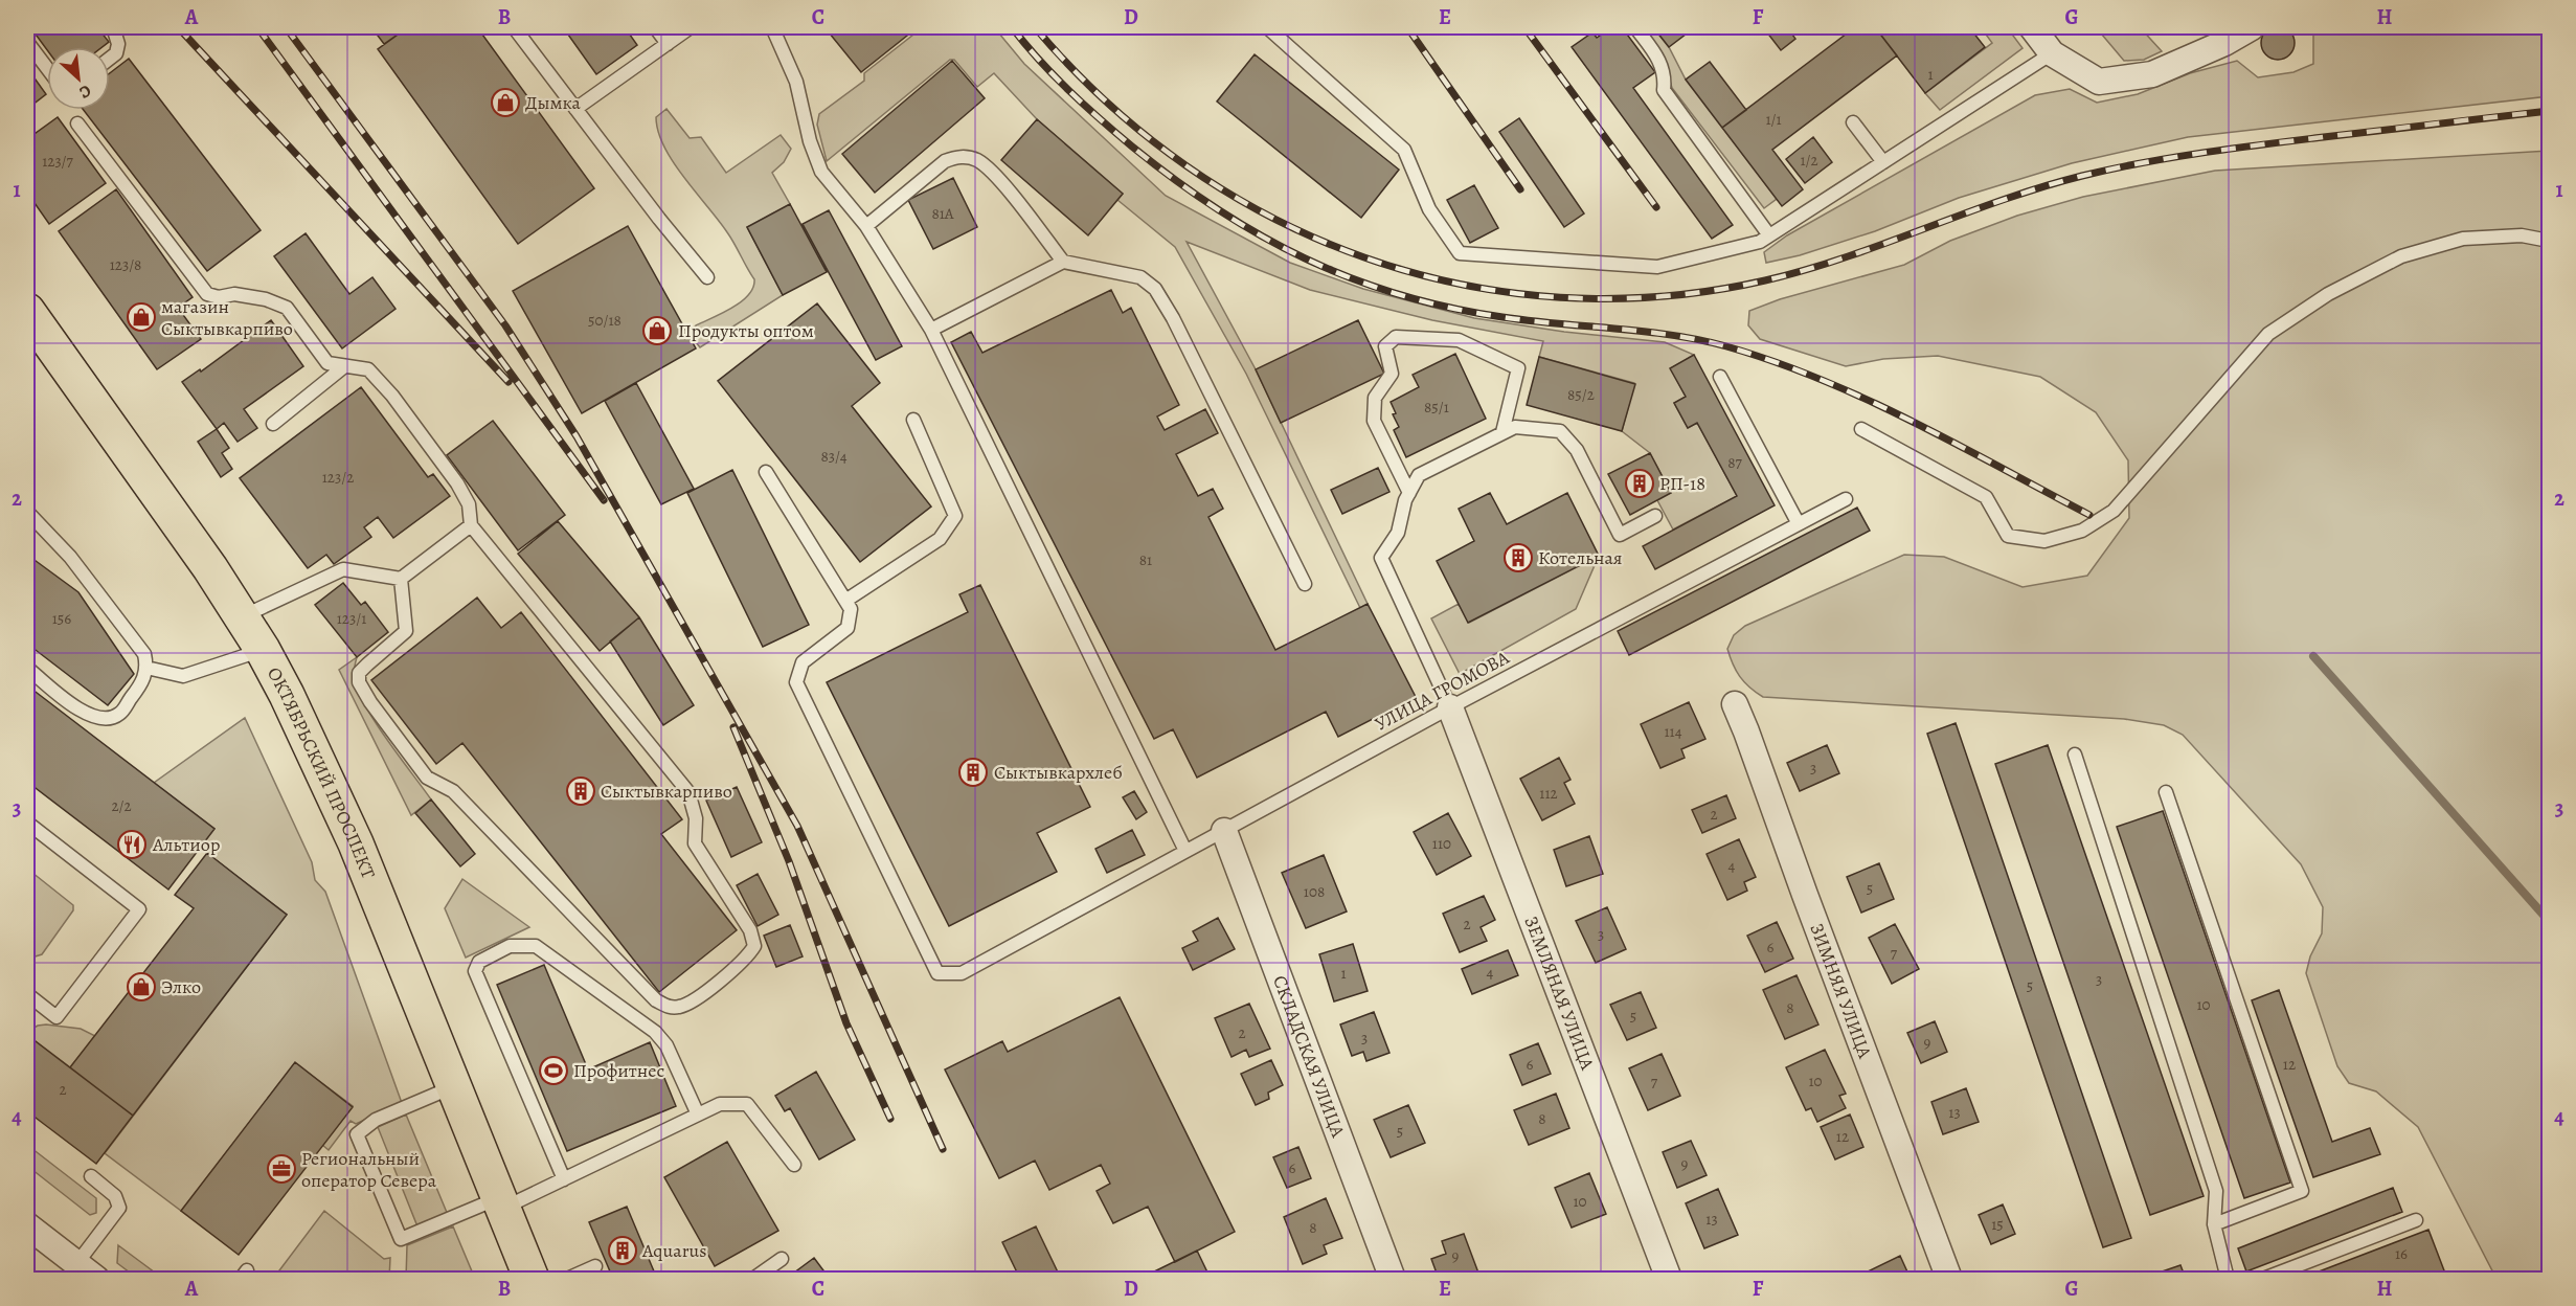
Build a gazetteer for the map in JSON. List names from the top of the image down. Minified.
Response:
{"streets":{"main road":["ОКТЯБРЬСКИЙ ПРОСПЕКТ"],"street":["ЗИМНЯЯ УЛИЦА","ЗЕМЛЯНАЯ УЛИЦА","СКЛАДСКАЯ УЛИЦА"],"lane":["УЛИЦА ГРОМОВА"]},"crossings":[["УЛИЦА ГРОМОВА","ЗЕМЛЯНАЯ УЛИЦА"],["УЛИЦА ГРОМОВА","СКЛАДСКАЯ УЛИЦА"]],"places":{"shop":["Дымка","магазин Сыктывкарпиво","Продукты оптом","Элко"],"building":["РП-18","Котельная","Сыктывкархлеб","Сыктывкарпиво","Aquarus"],"restaurant":["Альтиор"],"sports":["Профитнес"],"office":["Региональный оператор Севера"]},"house_numbers":["1","1/1","1/2","123/7","81А","123/8","50/18","85/2","85/1","83/4","87","123/2","81","156","123/1","114","3","112","2/2","2","110","4","5","108","2","3","6","7","4","1","3","5","10","8","5","2","3","9","6","12","10","7","2","13","8","5","12","9","6","10","13","15","8","16","9"],"north":"bottom right","grid":{"columns":["A","B","C","D","E","F","G","H"],"rows":["1","2","3","4"]}}
